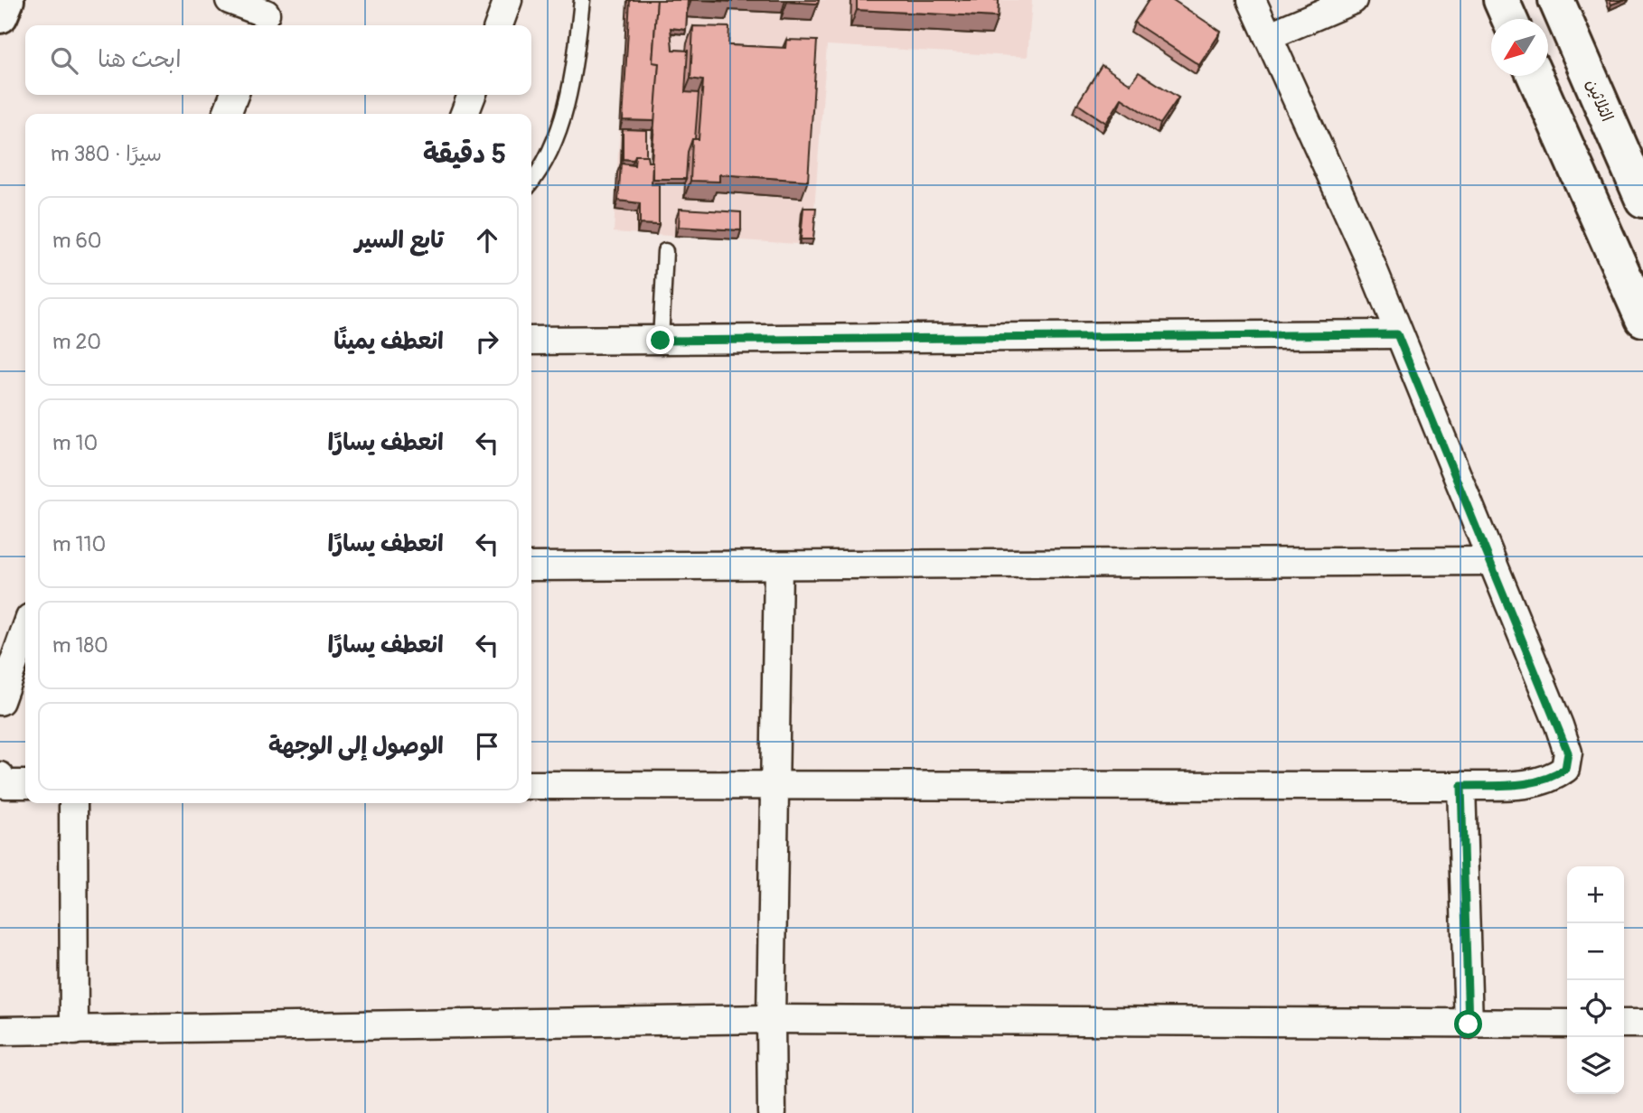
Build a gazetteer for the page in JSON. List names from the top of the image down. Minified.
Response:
{"streets":{"street":["الثلاثين"]},"north":"bottom left","page":{"search":"ابحث هنا","heading":["5 دقيقة","سيرًا · 380 m"],"list":[["تابع السير","60 m"],["انعطف يمينًا","20 m"],["انعطف يسارًا","10 m"],["انعطف يسارًا","110 m"],["انعطف يسارًا","180 m"],"الوصول إلى الوجهة"],"map_buttons":["+","−"]}}
